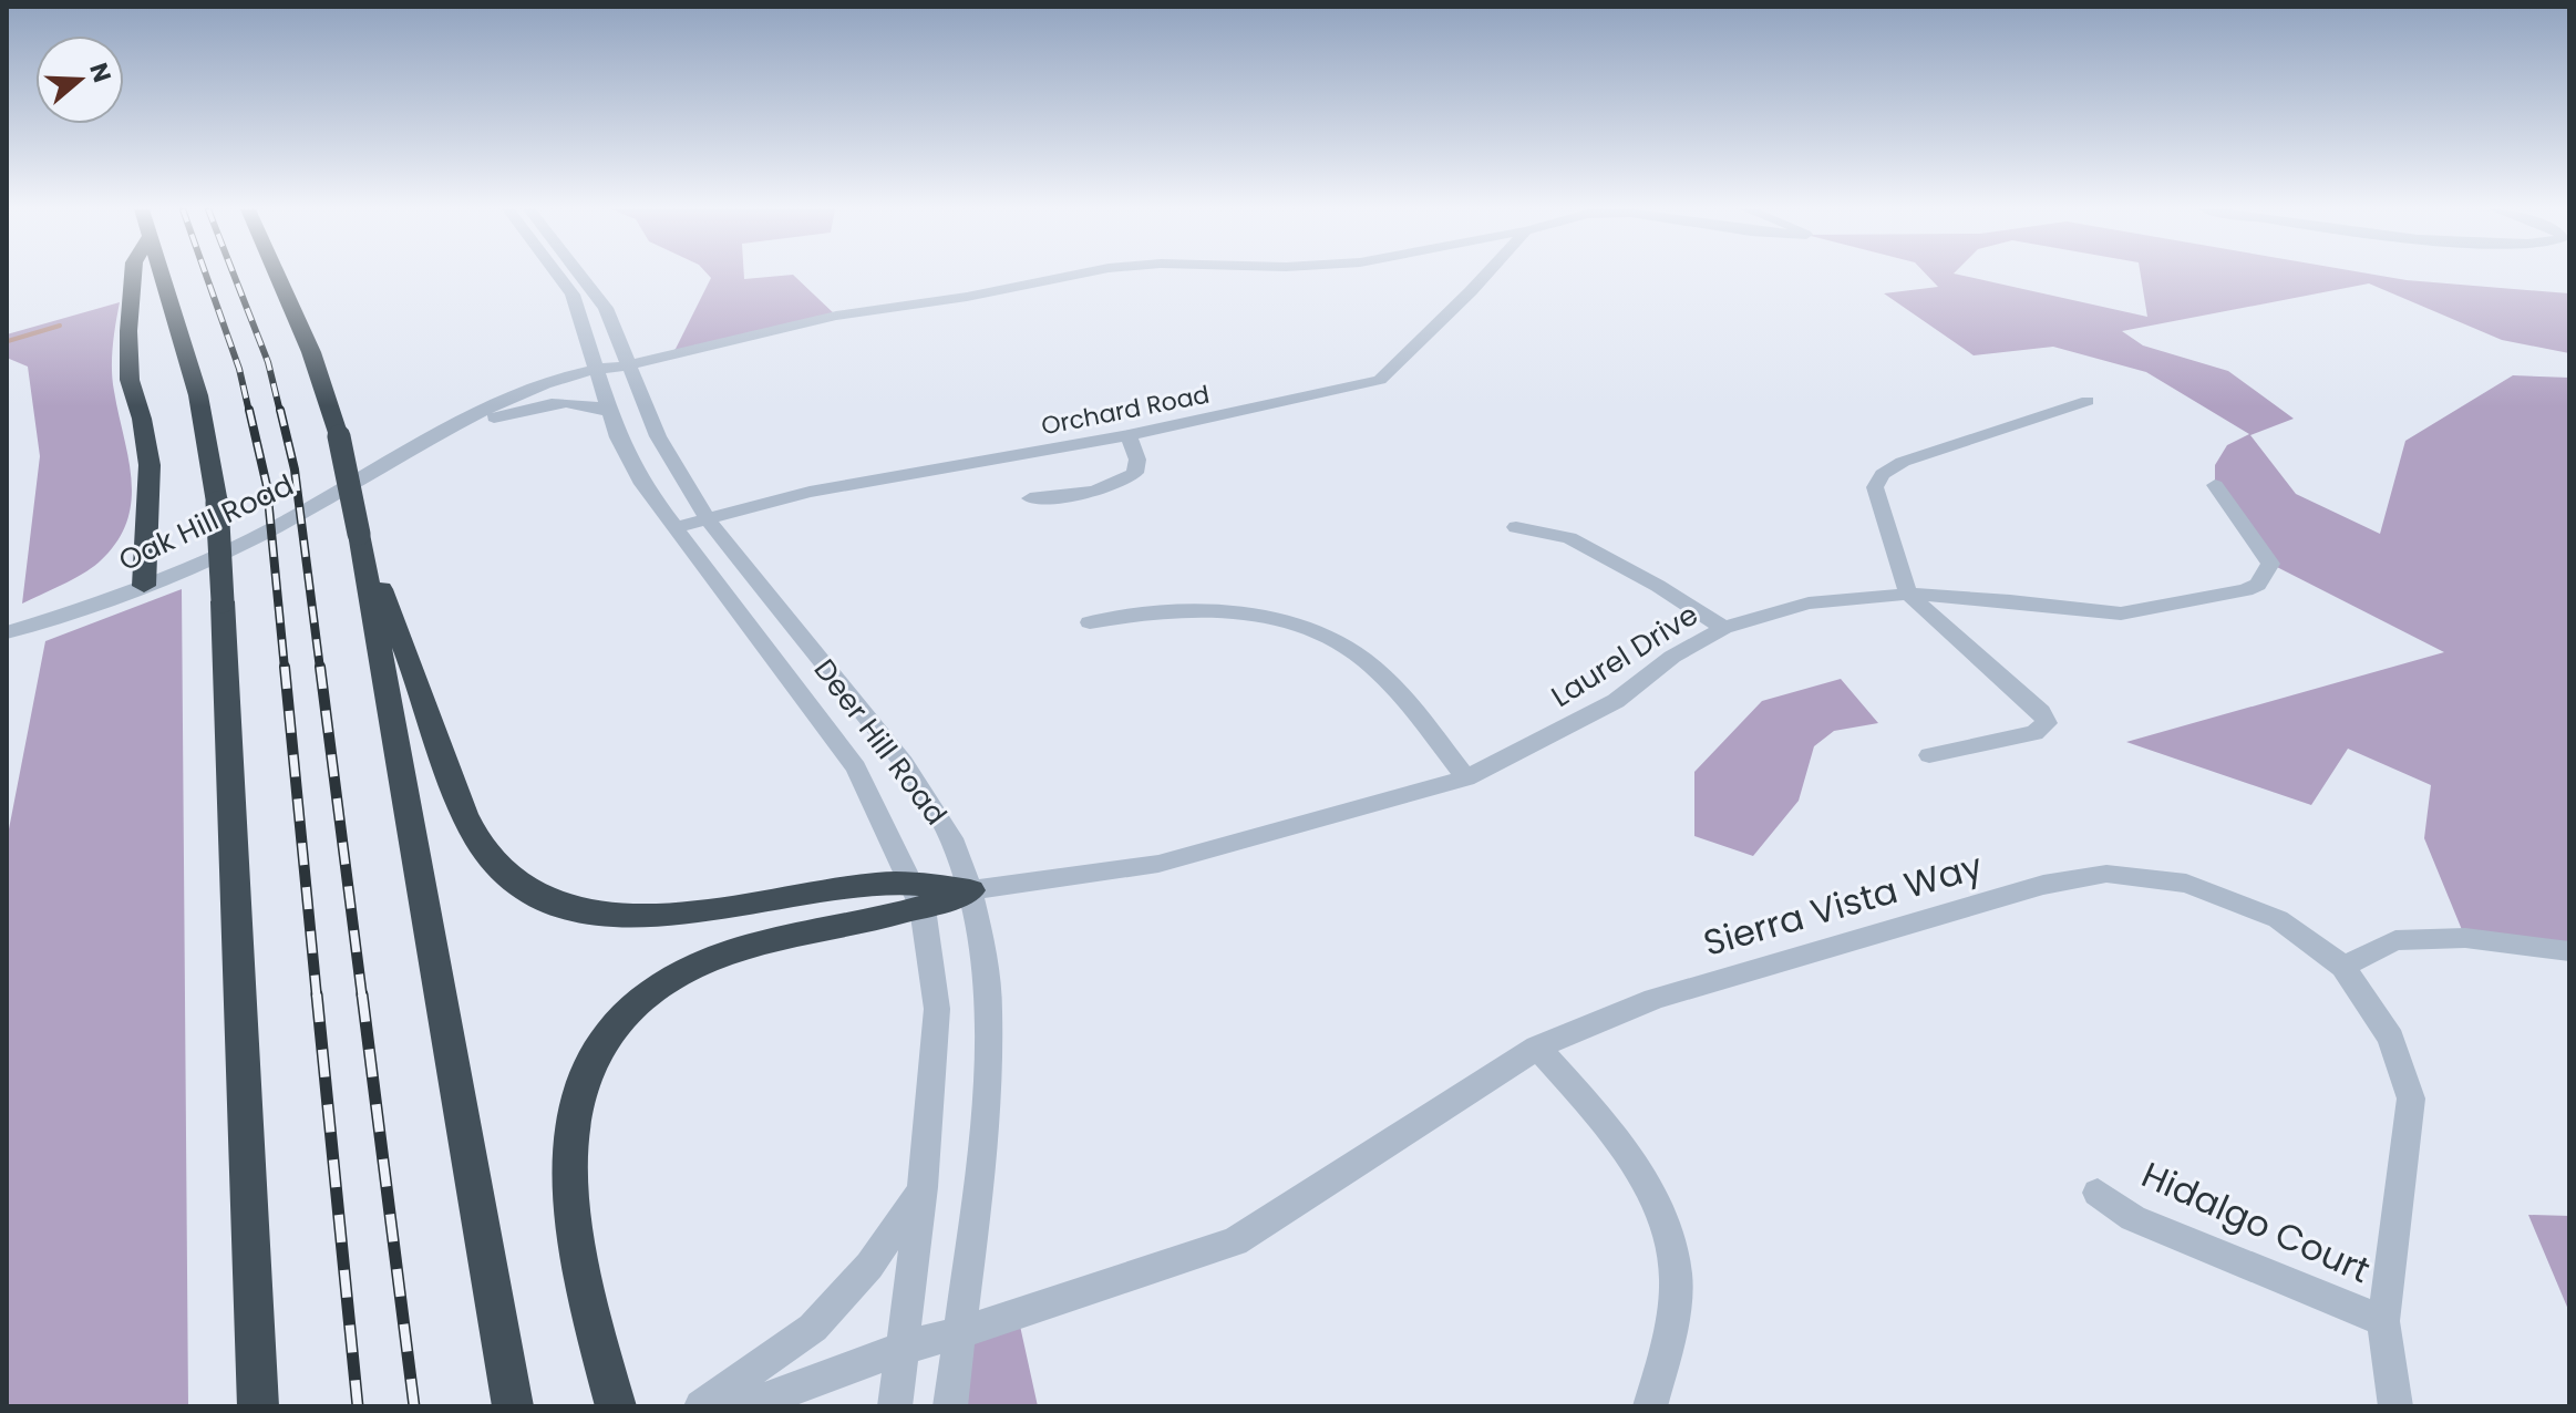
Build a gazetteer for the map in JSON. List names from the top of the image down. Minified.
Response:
{"streets":{"street":["Orchard Road","Oak Hill Road","Laurel Drive","Deer Hill Road","Sierra Vista Way","Hidalgo Court"]},"crossings":[["Orchard Road","Deer Hill Road"],["Oak Hill Road","Deer Hill Road"],["Laurel Drive","Deer Hill Road"],["Deer Hill Road","Sierra Vista Way"],["Sierra Vista Way","Hidalgo Court"]],"north":"right"}
